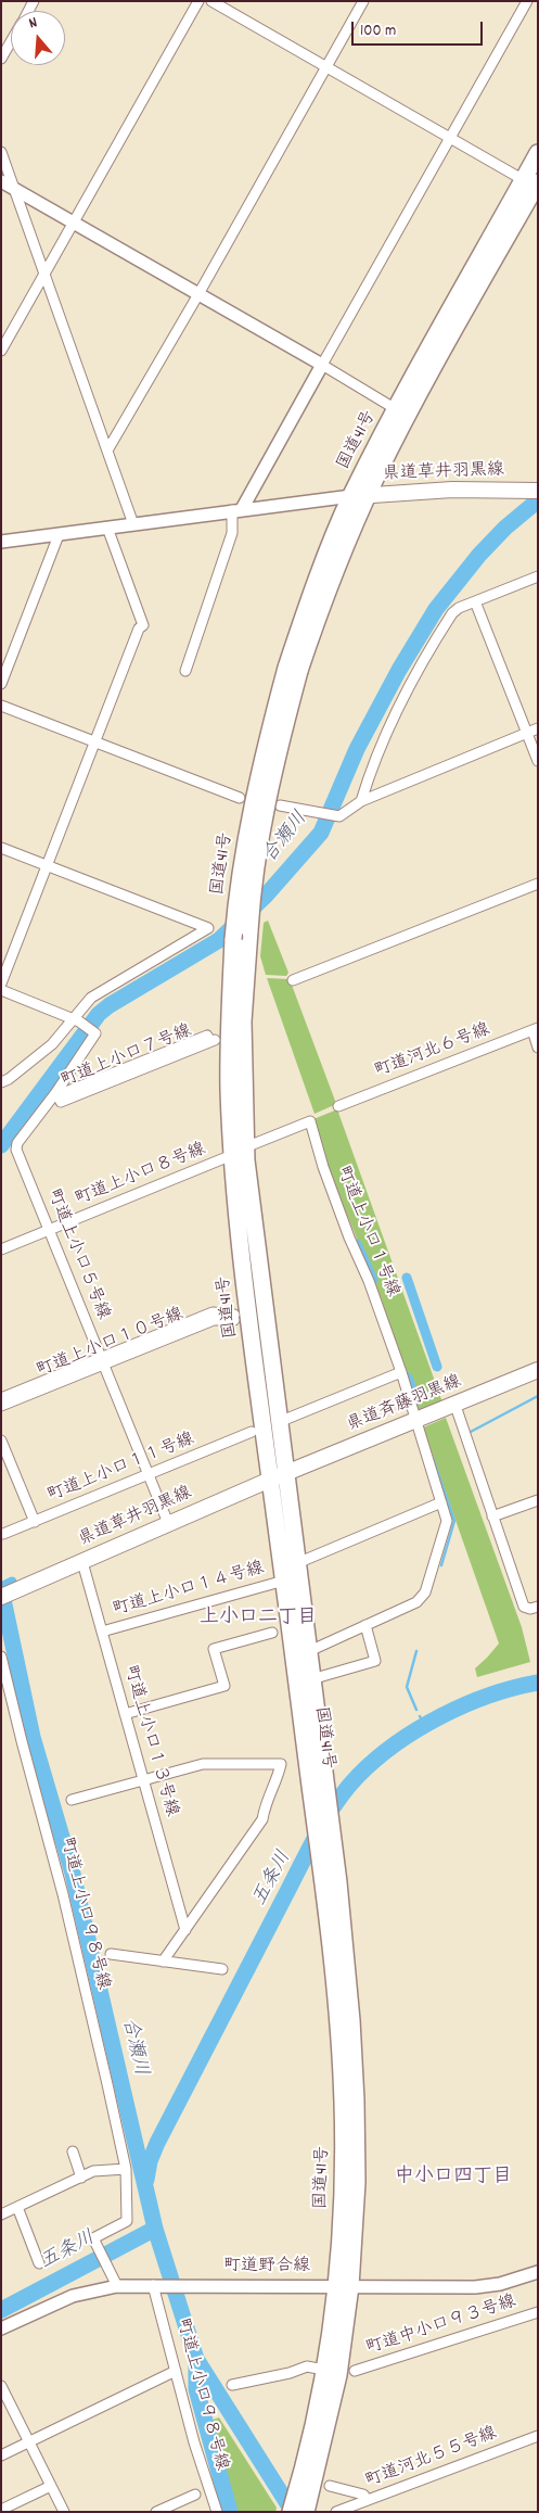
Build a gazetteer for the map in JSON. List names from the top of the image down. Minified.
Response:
{"streets":{"highway":["国道41号"],"main road":["県道草井羽黒線","県道斉藤羽黒線"],"street":["町道河北６号線","町道上小口８号線","町道上小口１号線","町道上小口５号線","町道上小口１０号線","町道上小口１１号線","町道上小口１４号線","町道上小口１３号線","町道上小口９８号線","町道野合線","町道中小口９３号線","町道河北５５号線"]},"crossings":[["国道41号","県道草井羽黒線"],["国道41号","町道上小口８号線"],["国道41号","町道上小口１号線"],["国道41号","県道斉藤羽黒線"],["国道41号","町道上小口１４号線"],["国道41号","町道野合線"],["県道草井羽黒線","町道上小口５号線"],["県道草井羽黒線","県道斉藤羽黒線"],["県道草井羽黒線","町道上小口１３号線"],["町道上小口８号線","町道上小口１号線"],["町道上小口８号線","町道上小口５号線"],["町道上小口１号線","県道斉藤羽黒線"],["町道上小口５号線","町道上小口１０号線"],["町道上小口５号線","町道上小口１１号線"],["町道上小口１４号線","町道上小口１３号線"],["町道上小口９８号線","町道野合線"]],"districts":["上小口二丁目","中小口四丁目"],"water":["合瀬川","五条川"],"scale_bar":"100 m","north":"top"}
